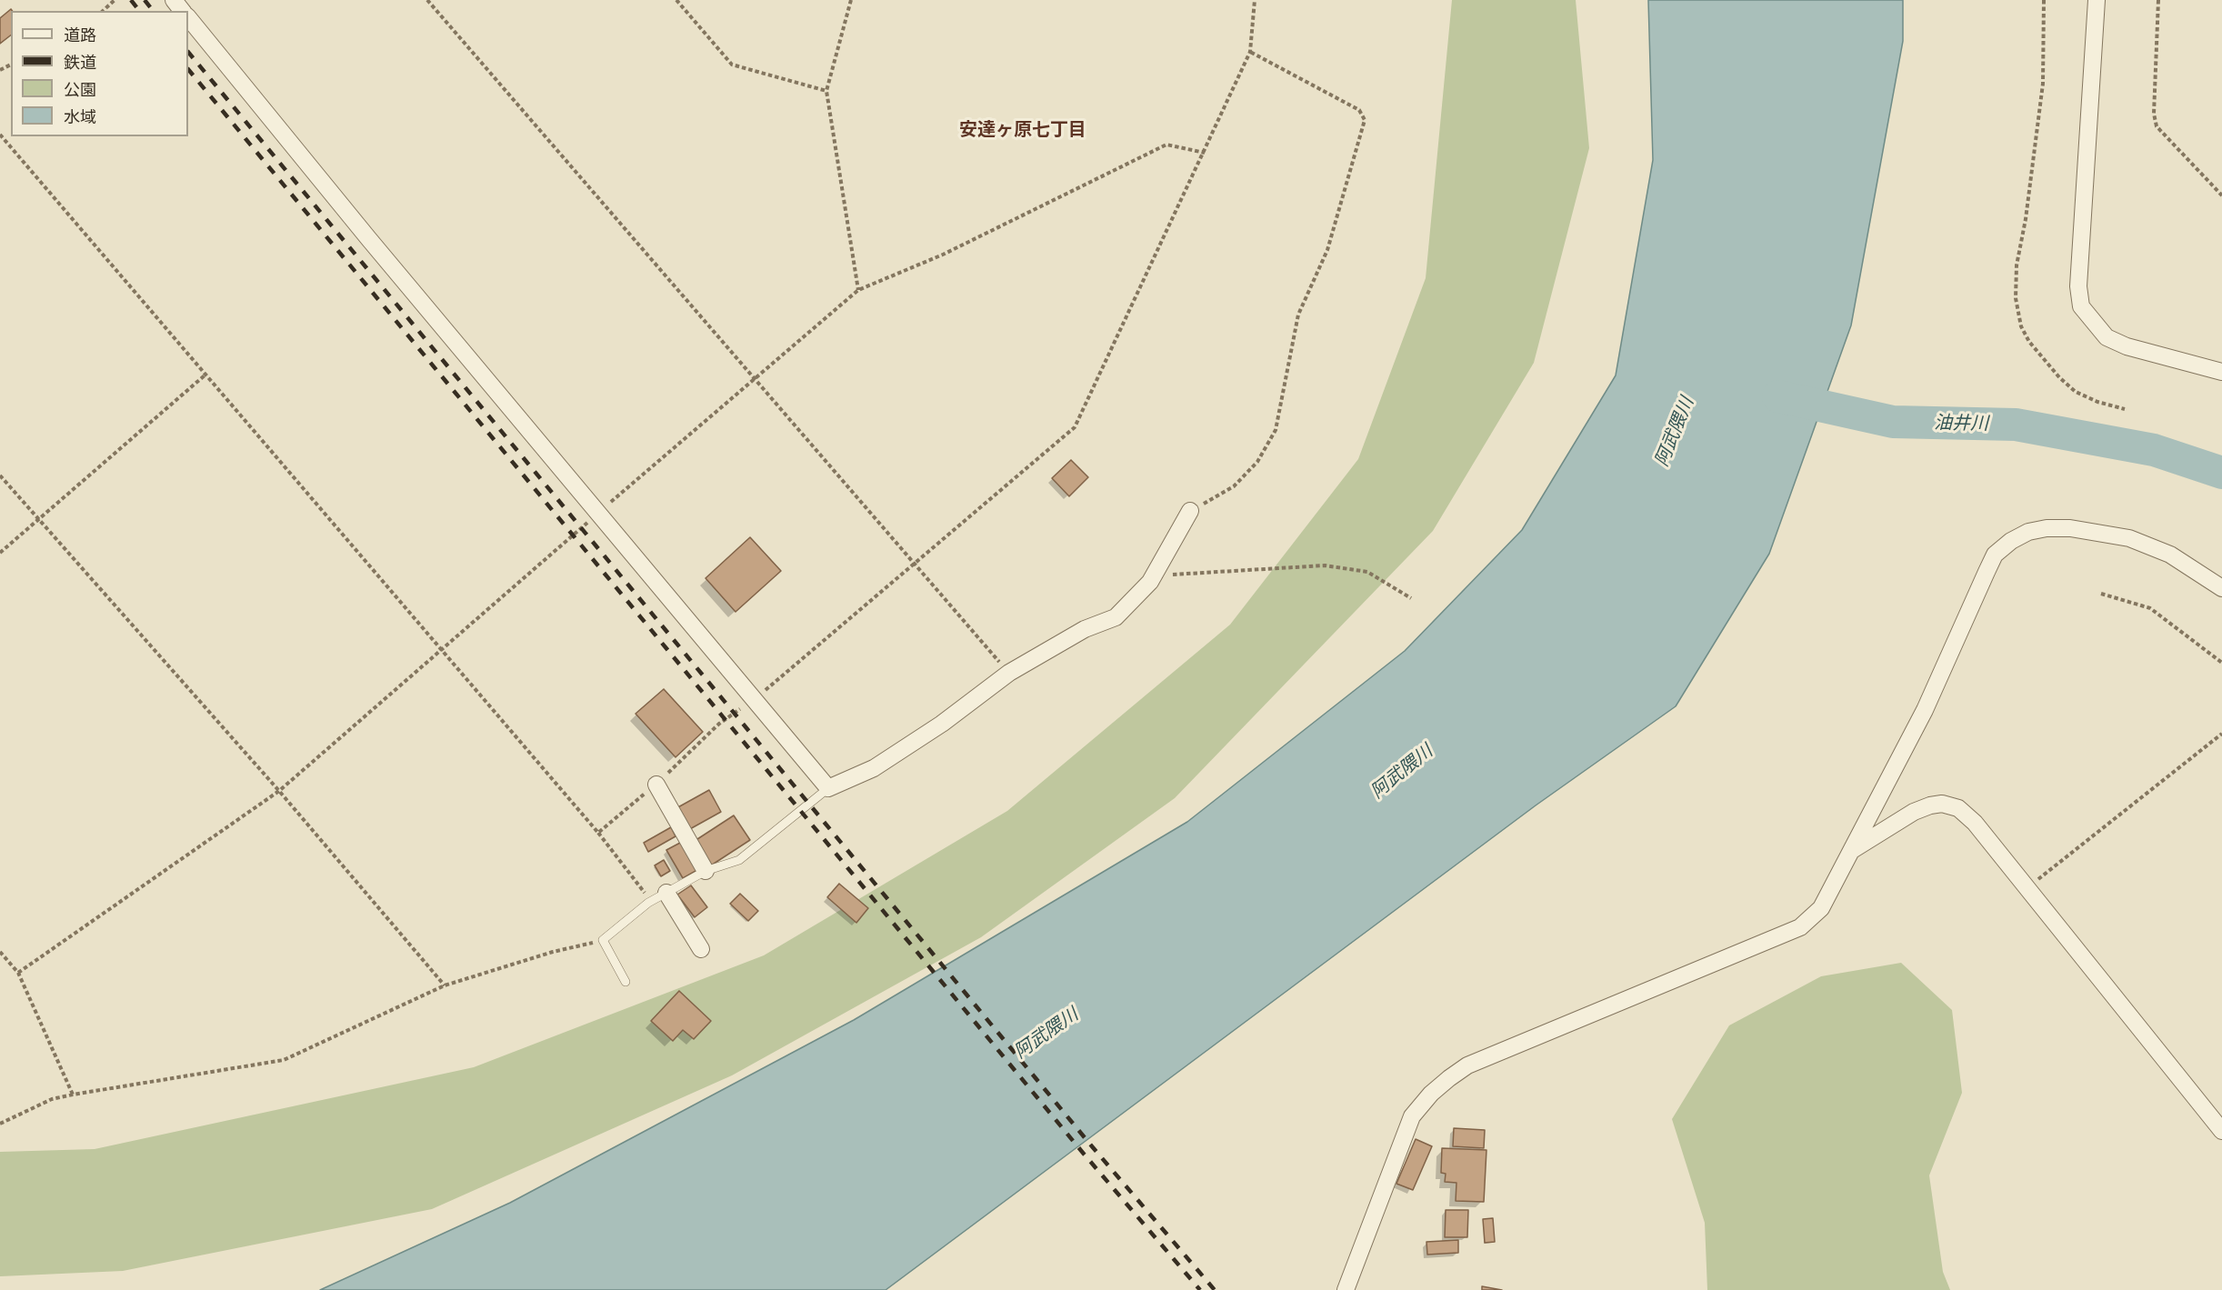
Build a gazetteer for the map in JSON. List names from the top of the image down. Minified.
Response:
{"districts":["安達ヶ原七丁目"],"water":["油井川","阿武隈川"],"legend":["道路","鉄道","公園","水域"]}
